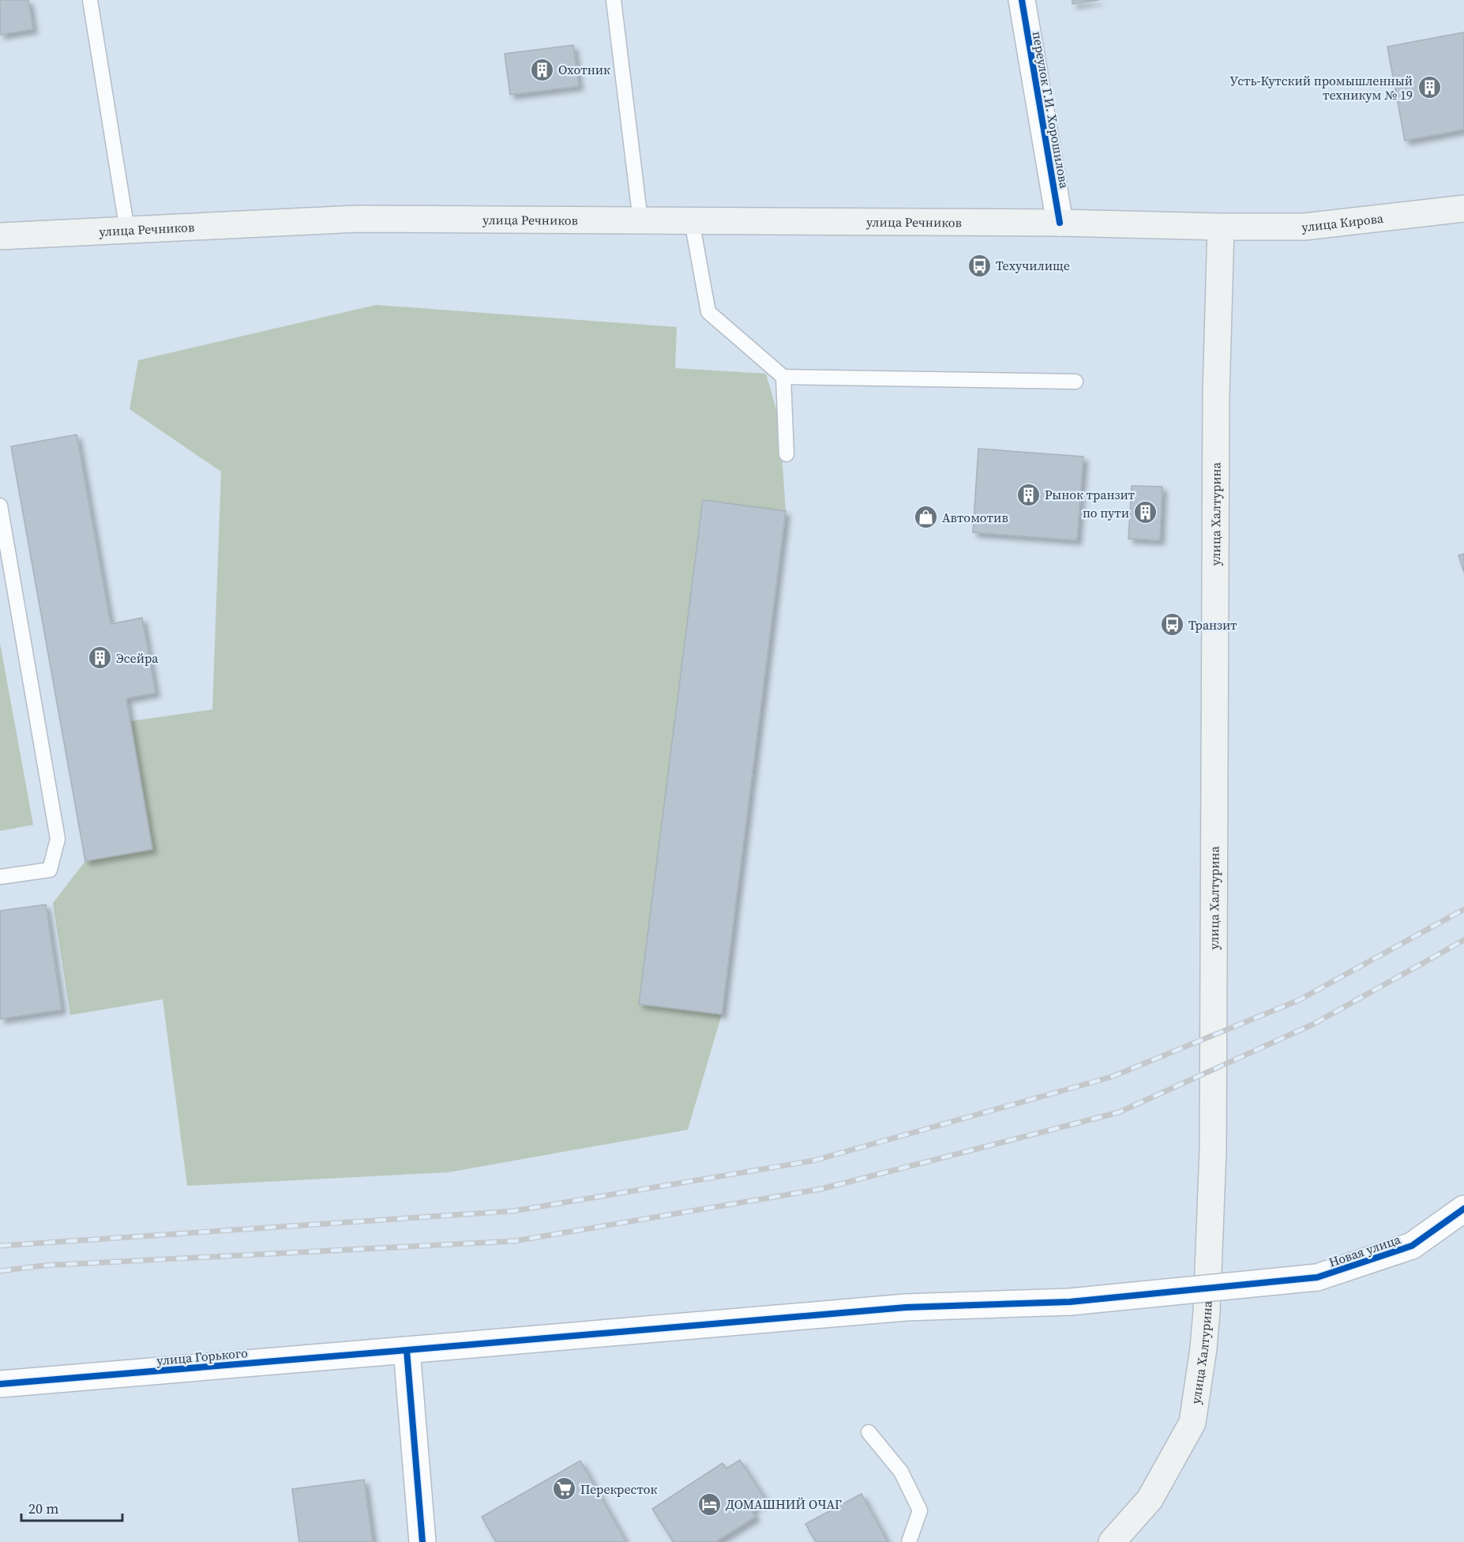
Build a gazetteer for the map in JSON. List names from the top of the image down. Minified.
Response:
{"streets":{"main road":["улица Речников","улица Кирова","улица Халтурина"],"street":["переулок Г.И. Хорошилова","Новая улица","улица Горького"]},"crossings":[["переулок Г.И. Хорошилова","улица Речников"],["переулок Г.И. Хорошилова","улица Кирова"],["улица Речников","улица Кирова"],["улица Кирова","улица Халтурина"],["Новая улица","улица Горького"]],"places":{"building":["Охотник","Усть-Кутский промышленный техникум № 19","Рынок транзит","по пути","Эсейра"],"bus stop":["Техучилище","Транзит"],"shop":["Автомотив"],"supermarket":["Перекресток"],"hotel":["ДОМАШНИЙ ОЧАГ"]},"scale_bar":"20 m"}
